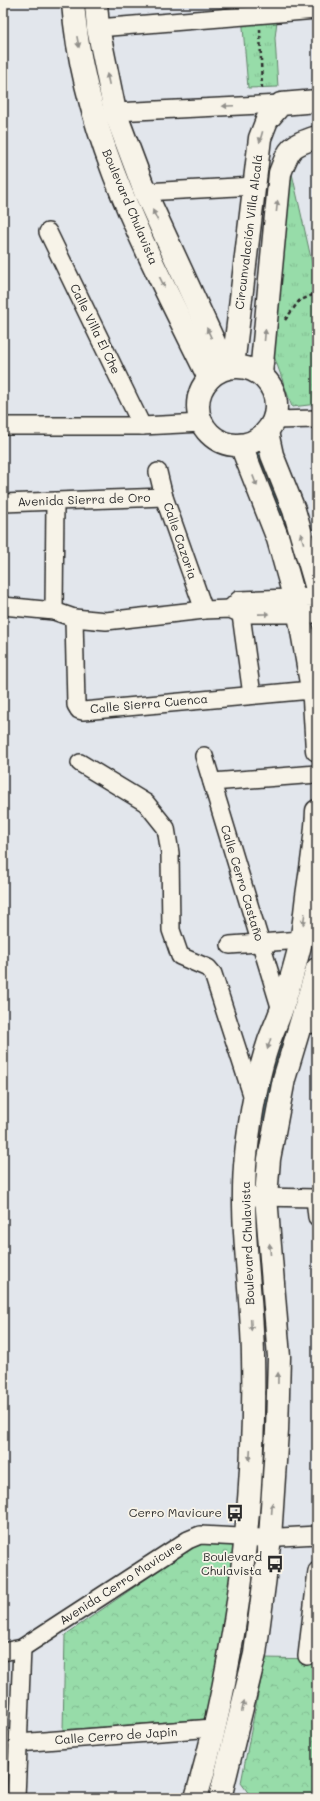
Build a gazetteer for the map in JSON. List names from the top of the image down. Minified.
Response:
{"streets":{"street":["Boulevard Chulavista","Circunvalación Villa Alcalá","Calle Villa El Che","Avenida Sierra de Oro","Calle Cazoria","Calle Sierra Cuenca","Calle Cerro Castaño","Avenida Cerro Mavicure","Calle Cerro de Japin"]},"crossings":[["Boulevard Chulavista","Circunvalación Villa Alcalá"],["Boulevard Chulavista","Calle Cerro Castaño"],["Boulevard Chulavista","Avenida Cerro Mavicure"],["Boulevard Chulavista","Calle Cerro de Japin"],["Avenida Sierra de Oro","Calle Cazoria"]],"places":{"bus stop":["Cerro Mavicure","Boulevard Chulavista"]}}
